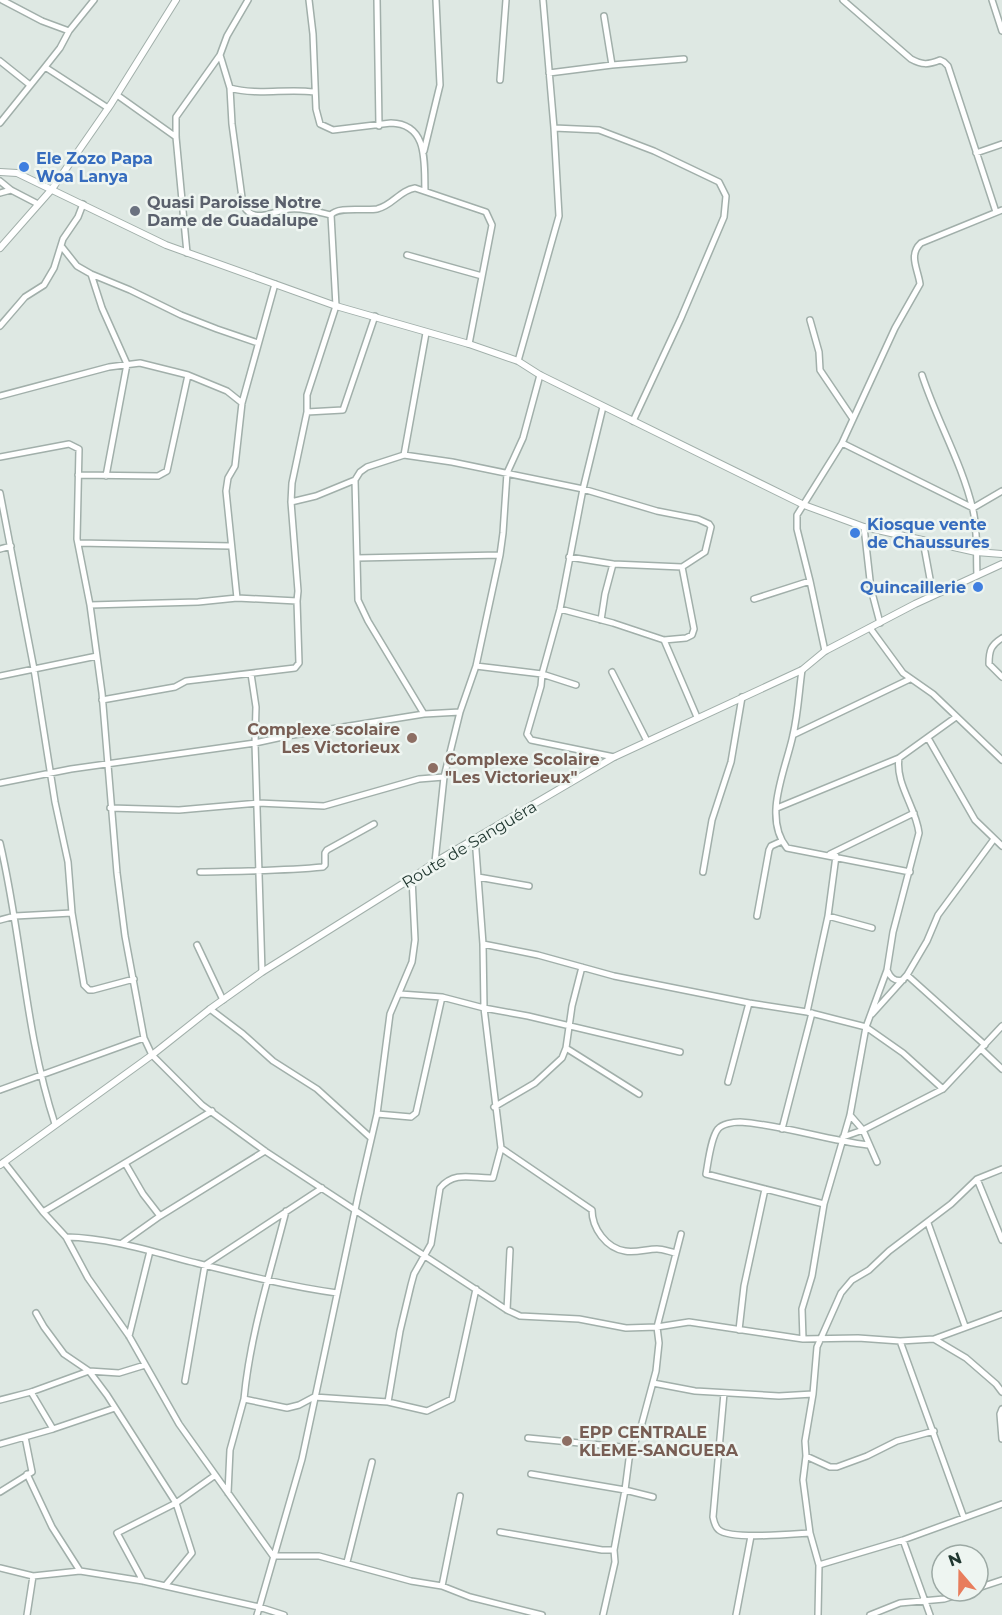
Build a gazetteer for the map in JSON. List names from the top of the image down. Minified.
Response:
{"streets":{"street":["Route de Sanguéra"]},"places":["Ele Zozo Papa Woa Lanya","Quasi Paroisse Notre Dame de Guadalupe","Kiosque vente de Chaussures","Quincaillerie","Complexe scolaire Les Victorieux","Complexe Scolaire \"Les Victorieux\"","EPP CENTRALE KLEME-SANGUERA"],"north":"top"}
